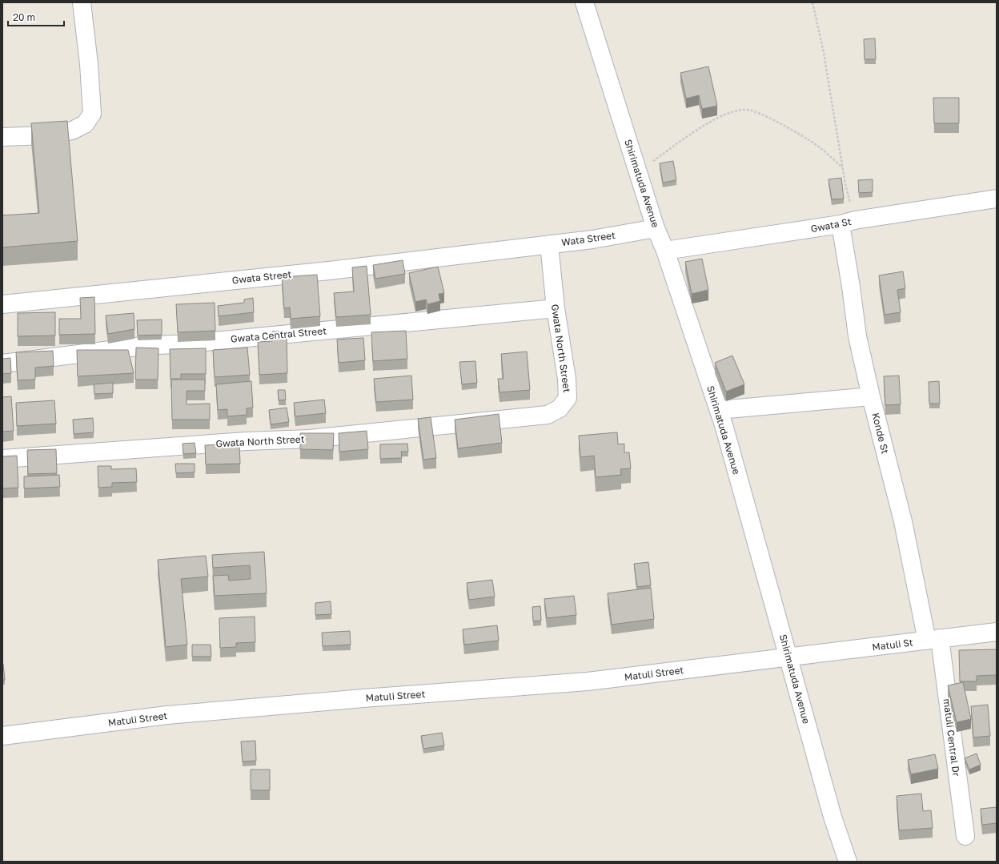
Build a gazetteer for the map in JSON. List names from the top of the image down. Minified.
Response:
{"streets":{"street":["Shirimatuda Avenue","Gwata St","Wata Street","Gwata Street","Gwata Central Street","Gwata North Street","Konde St","Matuli St","Matuli Street","matuli Central Dr"]},"crossings":[["Shirimatuda Avenue","Gwata St"],["Shirimatuda Avenue","Wata Street"],["Shirimatuda Avenue","Matuli St"],["Shirimatuda Avenue","Matuli Street"],["Gwata St","Konde St"],["Wata Street","Gwata Street"],["Wata Street","Gwata North Street"],["Gwata Central Street","Gwata North Street"],["Konde St","Matuli St"],["Konde St","matuli Central Dr"],["Matuli St","Matuli Street"],["Matuli St","matuli Central Dr"]],"scale_bar":"20 m"}
